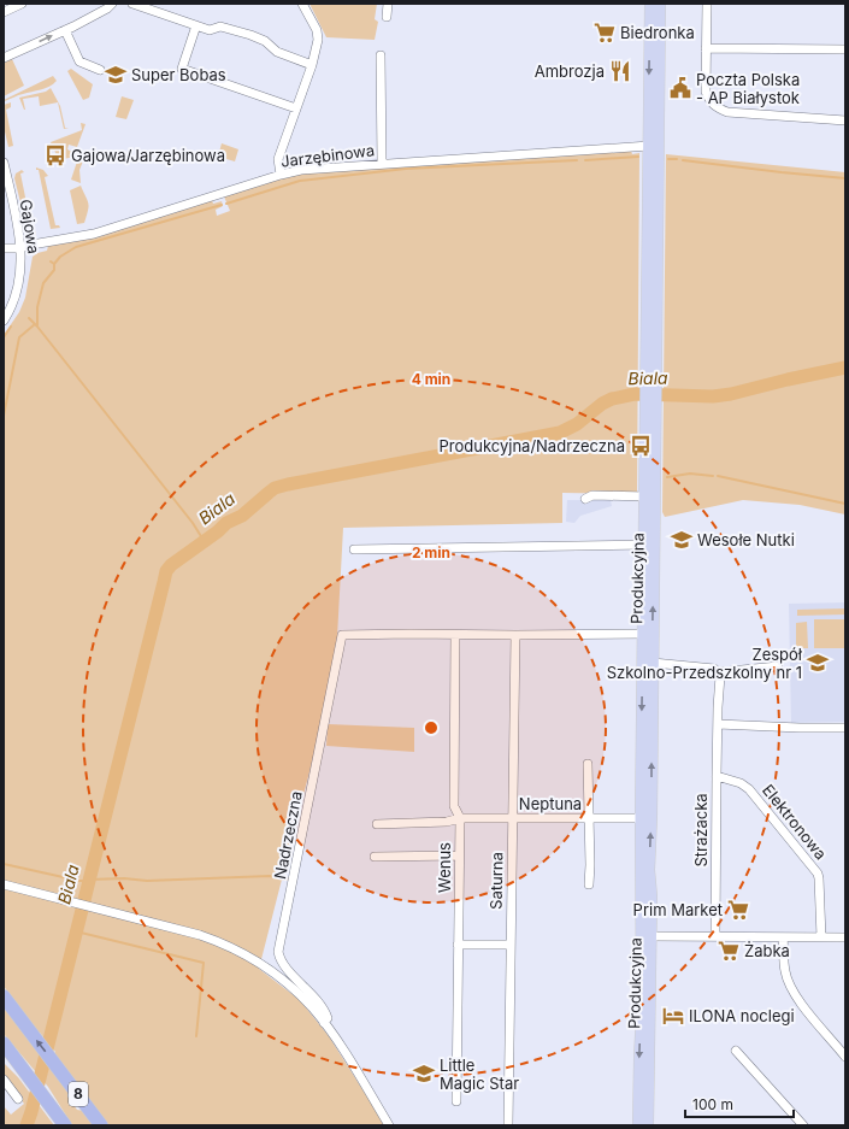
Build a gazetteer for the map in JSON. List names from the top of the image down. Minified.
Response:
{"streets":{"highway":["8"],"main road":["Produkcyjna"],"street":["Jarzębinowa","Gajowa","Neptuna","Elektronowa","Strażacka","Nadrzeczna","Wenus","Saturna"]},"crossings":[["Jarzębinowa","Gajowa"],["Jarzębinowa","Produkcyjna"],["Produkcyjna","Neptuna"],["Neptuna","Wenus"],["Neptuna","Saturna"],["Elektronowa","Strażacka"],["Nadrzeczna","Wenus"]],"water":["Biala"],"places":{"supermarket":["Biedronka","Prim Market","Żabka"],"restaurant":["Ambrozja"],"school or university":["Super Bobas","Wesołe Nutki","Zespół Szkolno-Przedszkolny nr 1","Little Magic Star"],"public building":["Poczta Polska - AP Białystok"],"bus stop":["Gajowa/Jarzębinowa","Produkcyjna/Nadrzeczna"],"hotel":["ILONA noclegi"]},"scale_bar":"100 m","rings":["4 min","2 min"]}
